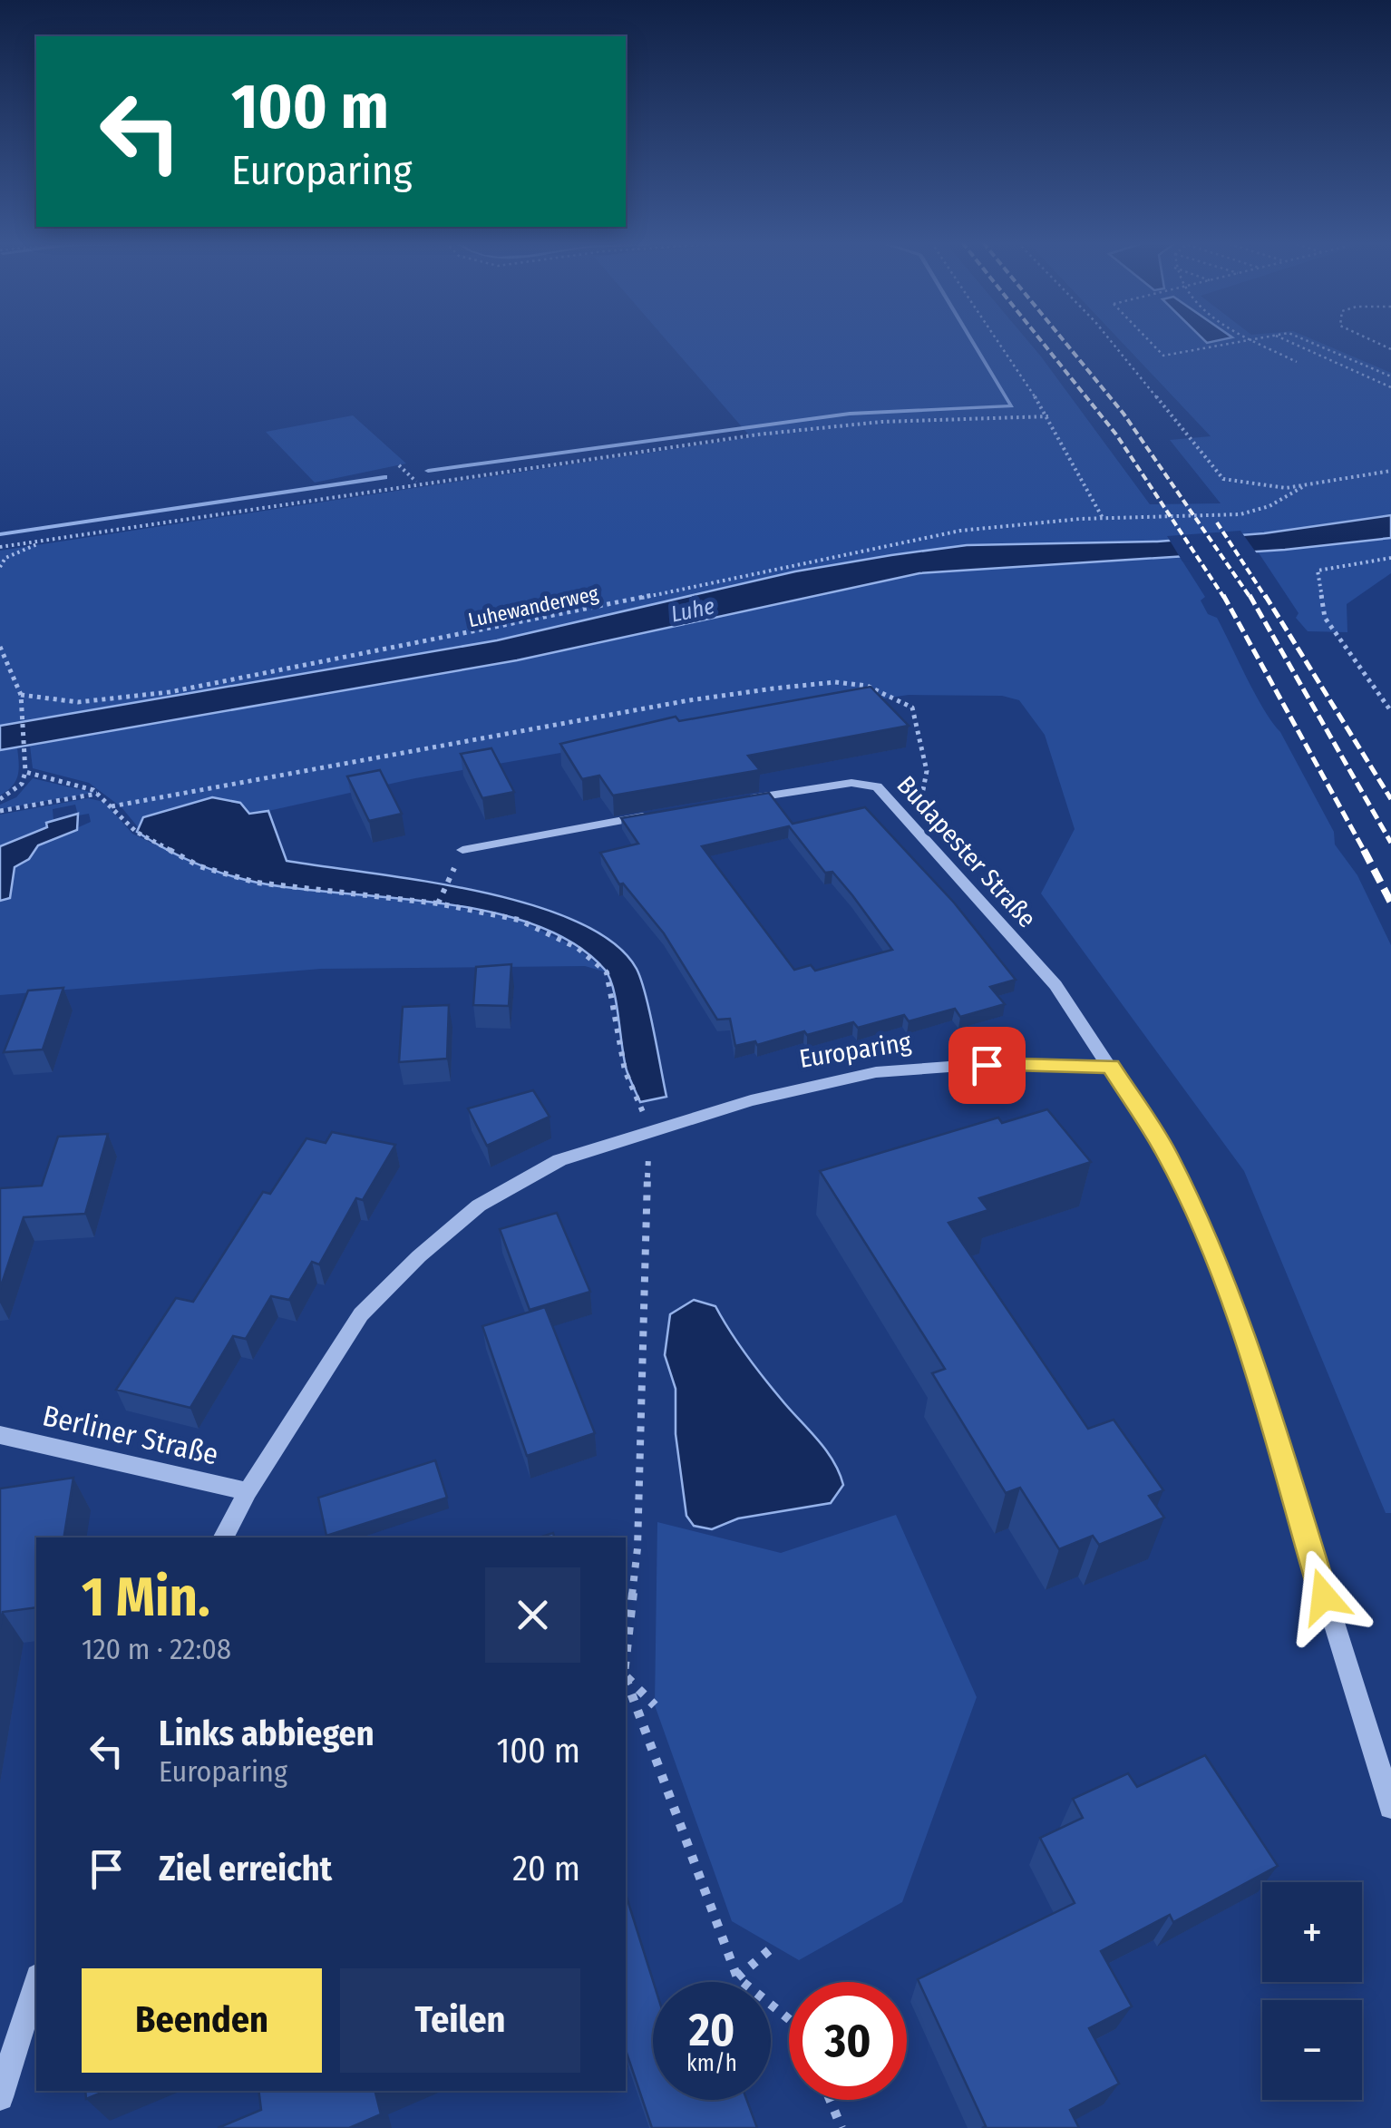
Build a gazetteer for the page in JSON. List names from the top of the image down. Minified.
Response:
{"streets":{"street":["Budapester Straße","Europaring","Berliner Straße"],"path":["Luhewanderweg"]},"crossings":[["Budapester Straße","Europaring"],["Europaring","Berliner Straße"]],"water":["Luhe"],"page":{"turn":["100 m","Europaring"],"heading":["1 Min.","120 m · 22:08"],"list":[{"name":"Links abbiegen","note":"Europaring","value":"100 m"},{"name":"Ziel erreicht","value":"20 m"}],"map_buttons":["+","−"],"buttons":["Beenden","Teilen"],"speed":"20 km/h","limit":"30"}}
